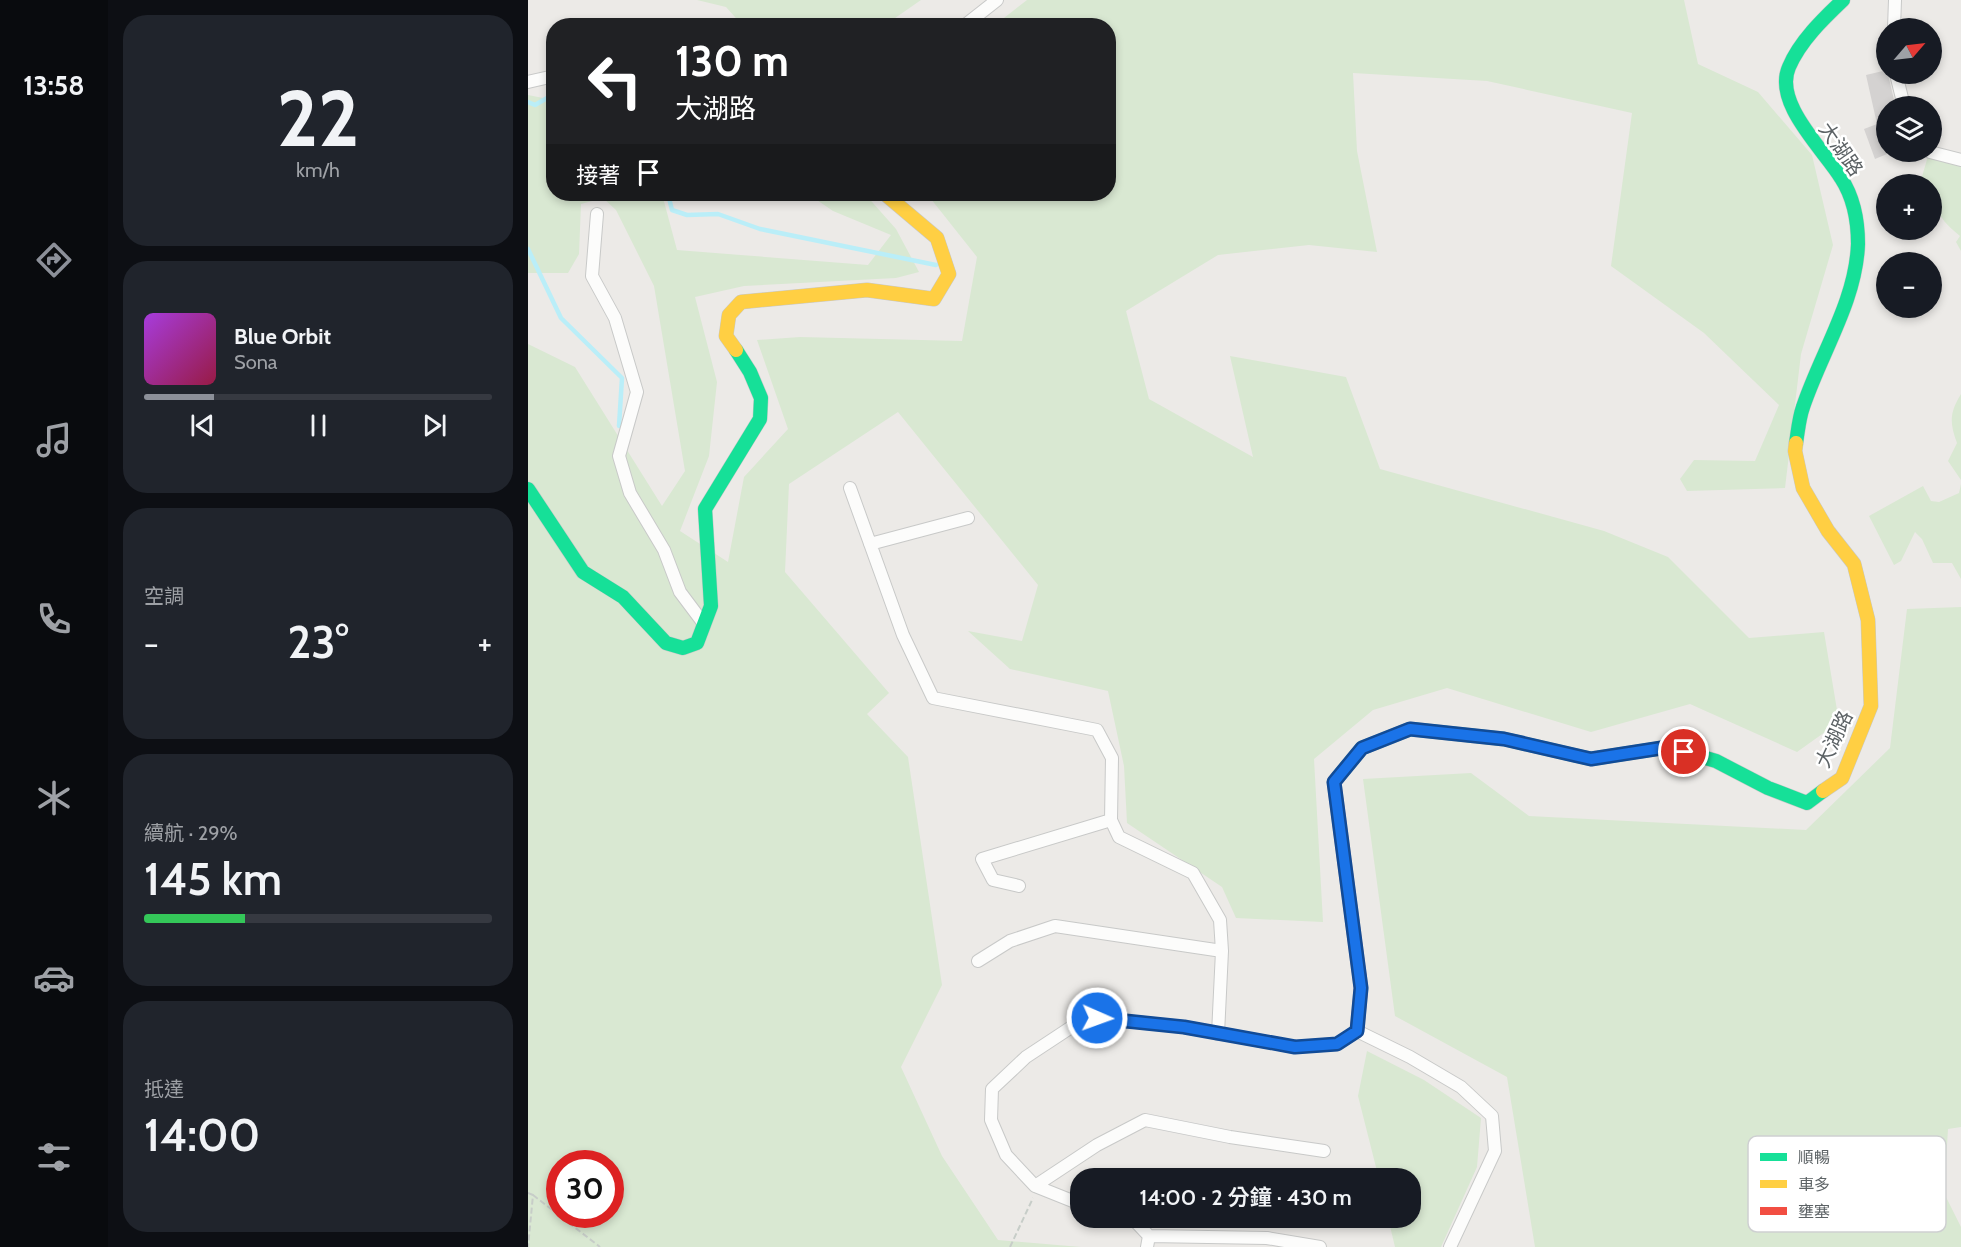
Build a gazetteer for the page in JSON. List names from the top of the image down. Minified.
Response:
{"streets":{"street":["大湖路"]},"legend":["順暢","車多","壅塞"],"north":"top right","page":{"tabs":"13:58","tile":[["22","km/h"],"空調",["續航 · 29%","145 km"],["抵達","14:00"]],"map_buttons":["+","−"],"turn":["130 m","大湖路"],"then":"接著","song":["Blue Orbit","Sona"],"heat":["−","23°","+"],"limit":"30","trip":"14:00 · 2 分鐘 · 430 m"}}
